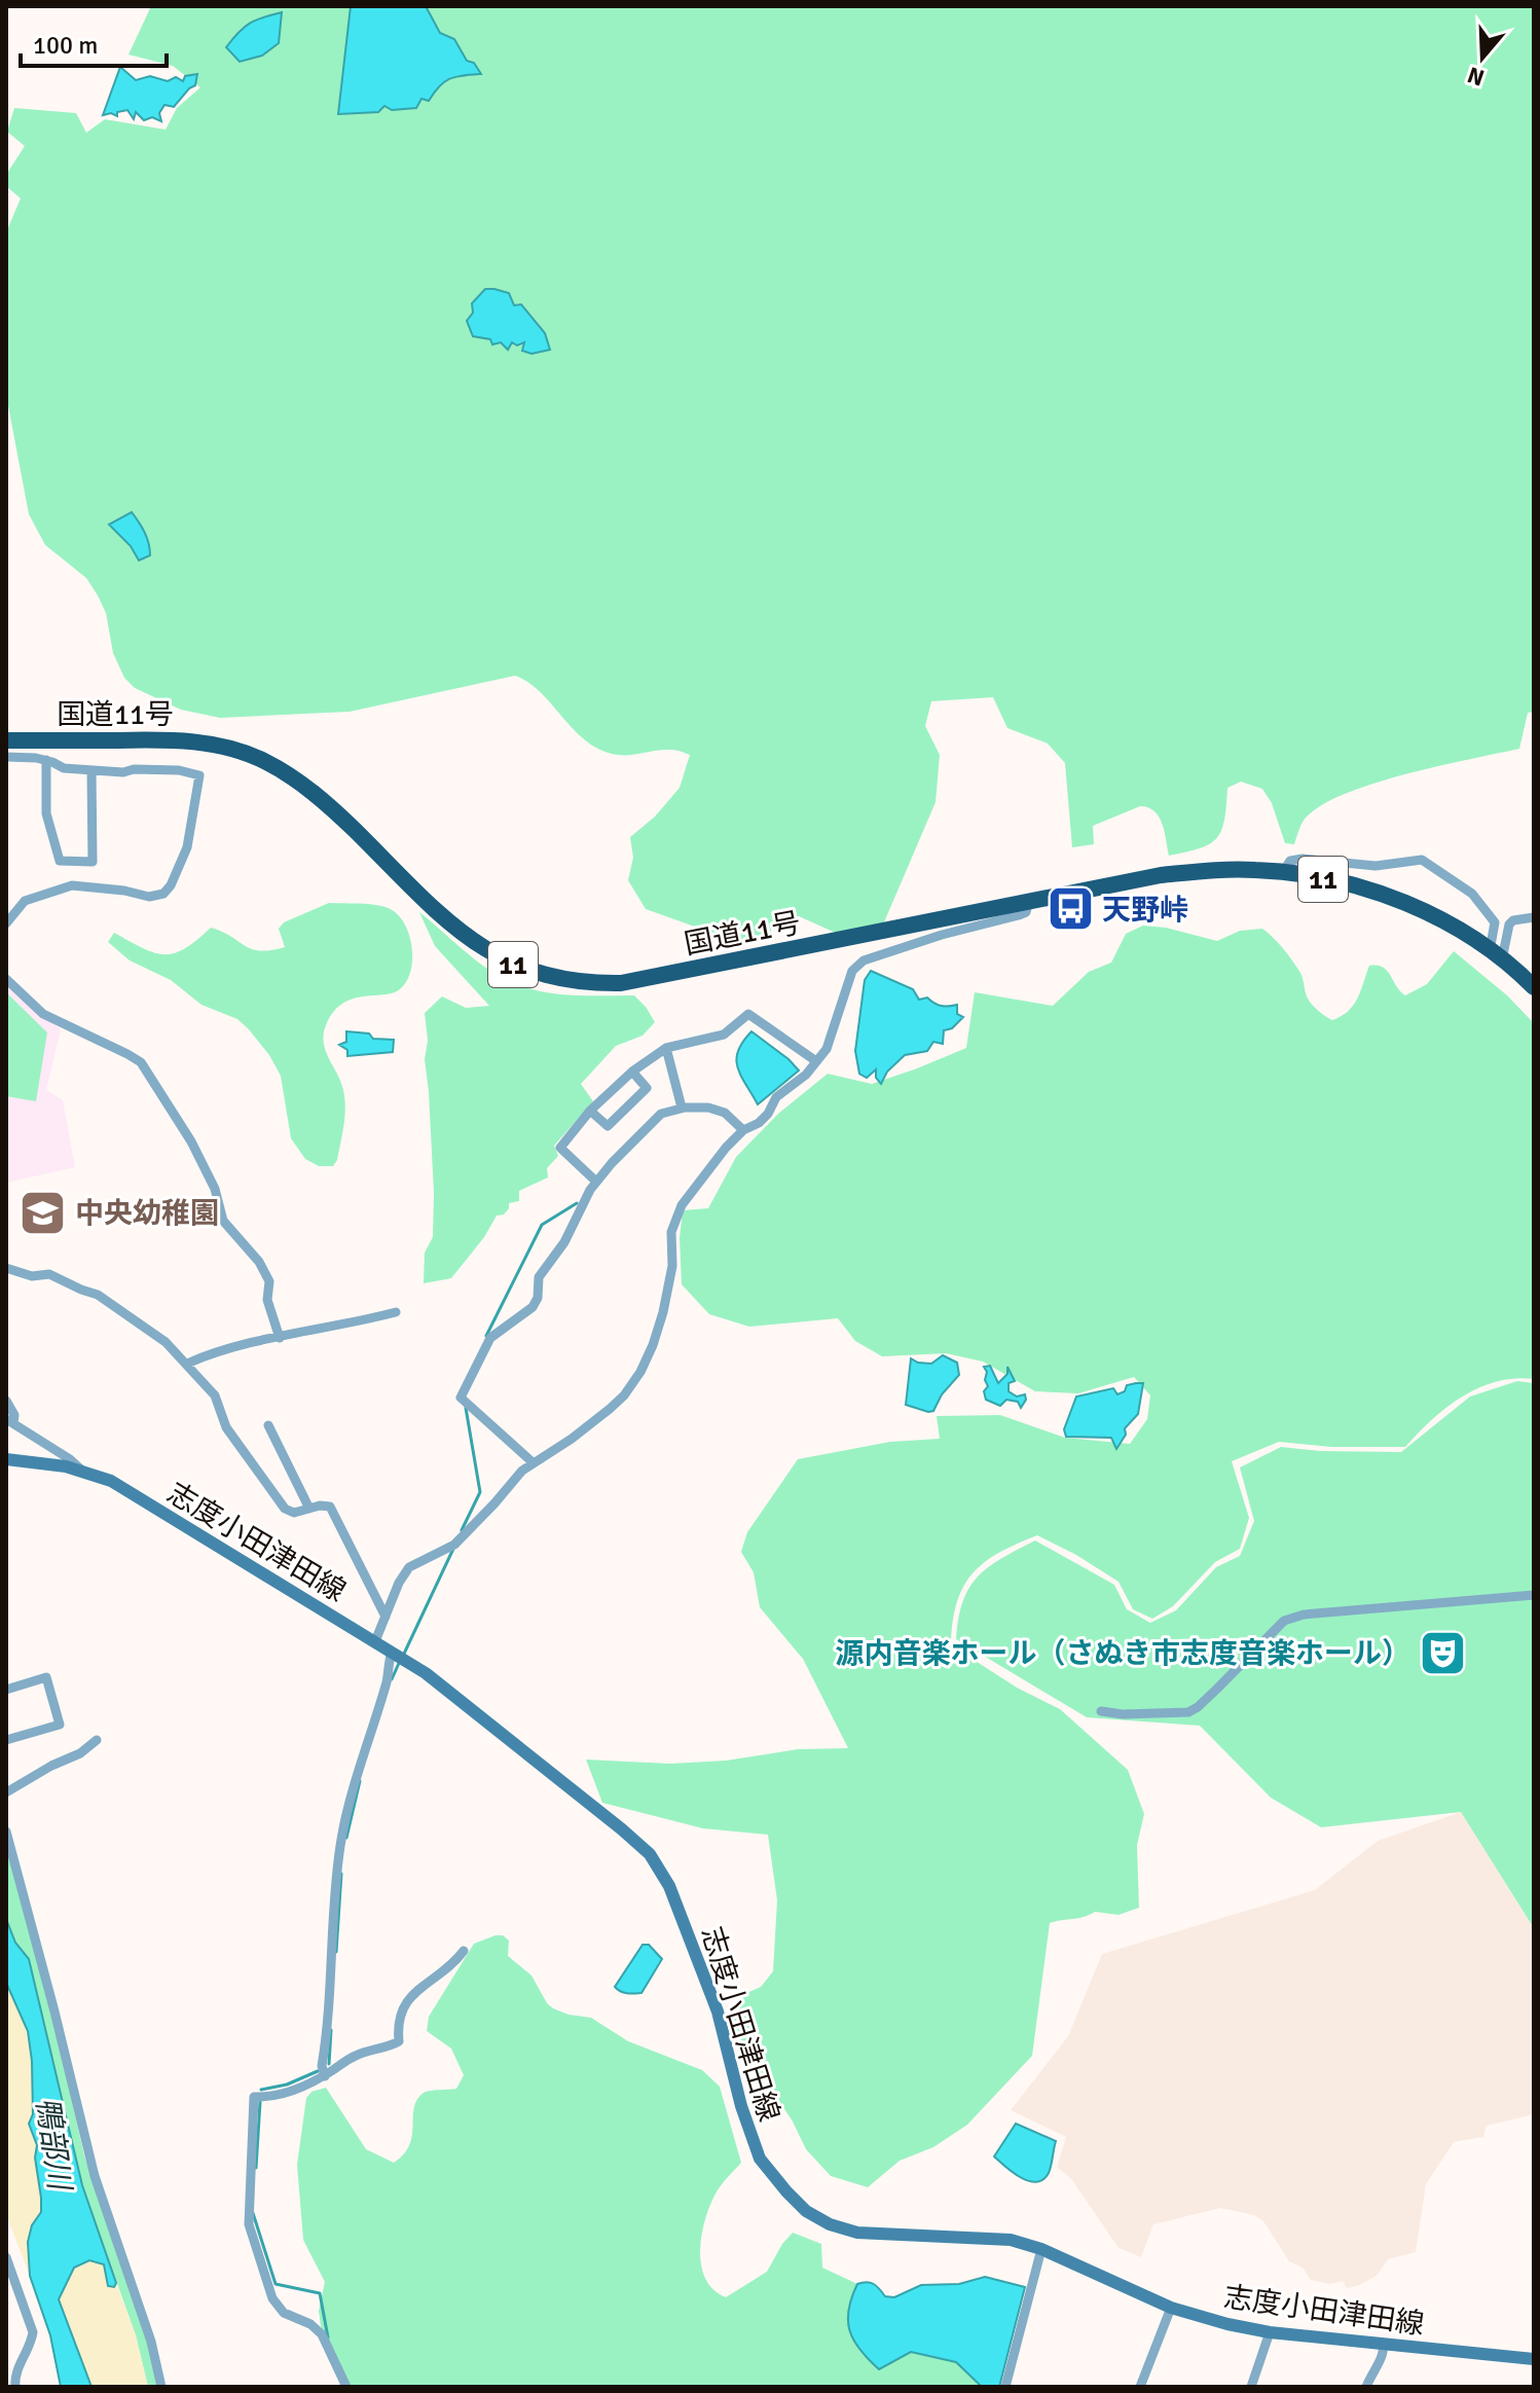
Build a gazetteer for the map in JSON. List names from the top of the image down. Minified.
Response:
{"streets":{"highway":["国道11号","11"],"main road":["志度小田津田線"]},"water":["鴨部川"],"places":{"bus stop":["天野峠"],"school or university":["中央幼稚園"],"theatre":["源内音楽ホール（さぬき市志度音楽ホール）"]},"scale_bar":"100 m","north":"bottom"}
